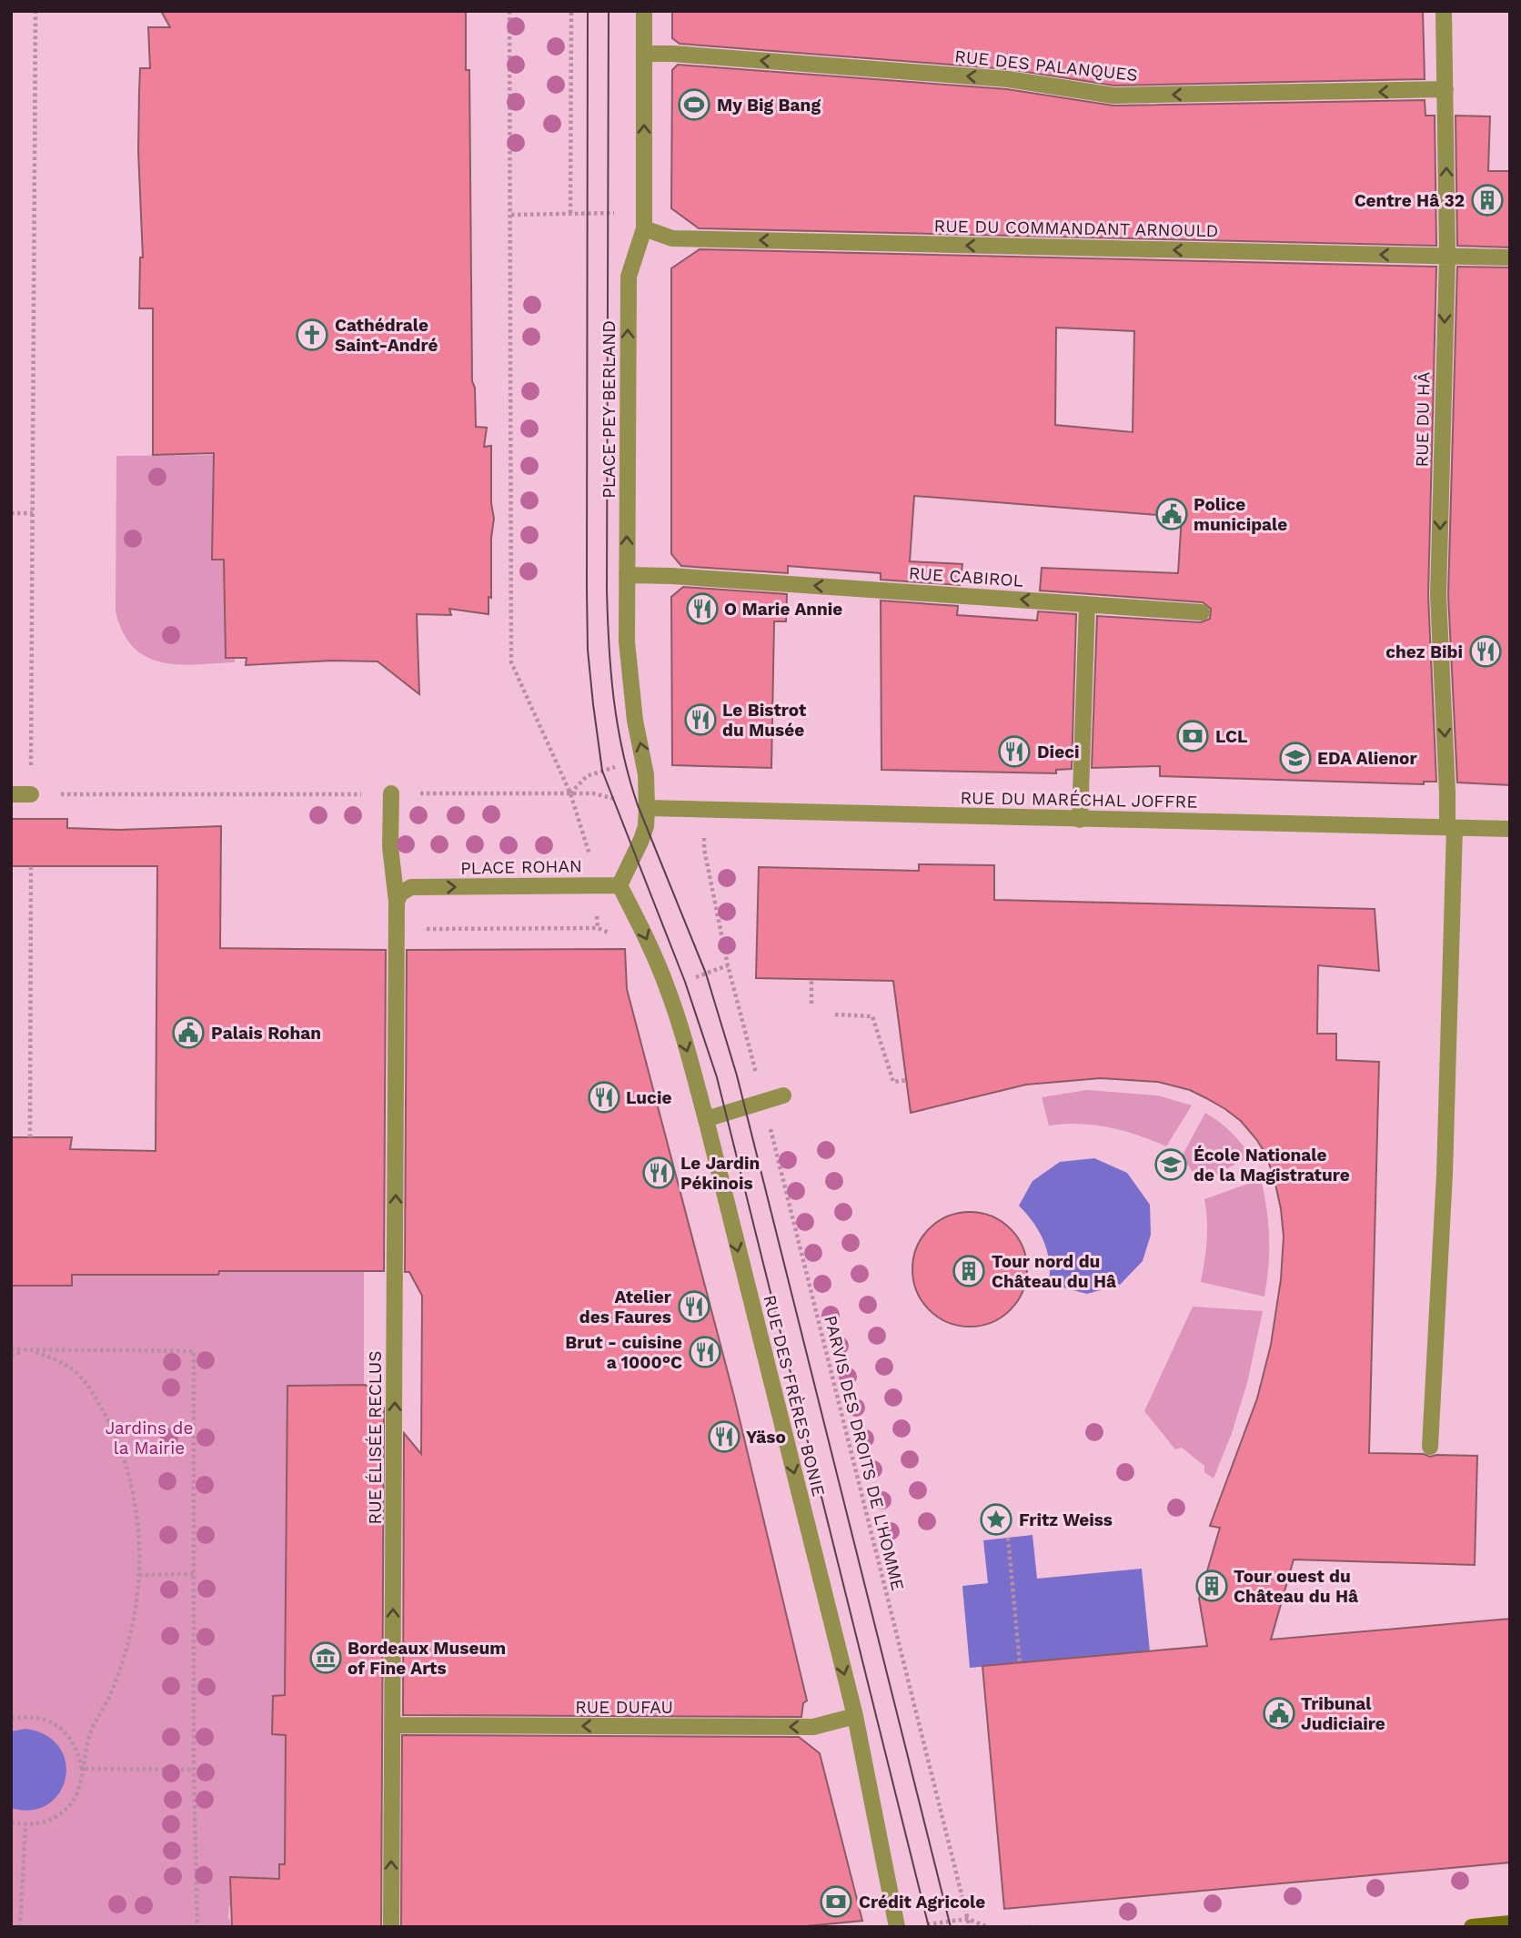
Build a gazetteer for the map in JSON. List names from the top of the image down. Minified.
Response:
{"streets":{"street":["RUE DES PALANQUES","RUE DU COMMANDANT ARNOULD","PLACE PEY BERLAND","RUE DU HÂ","RUE CABIROL","RUE DU MARÉCHAL JOFFRE","PLACE ROHAN","RUE DES FRÈRES BONIE","RUE ÉLISÉE RECLUS","RUE DUFAU"],"path":["PARVIS DES DROITS DE L'HOMME"]},"crossings":[["RUE DES PALANQUES","PLACE PEY BERLAND"],["RUE DES PALANQUES","RUE DU HÂ"],["RUE DU COMMANDANT ARNOULD","PLACE PEY BERLAND"],["RUE DU COMMANDANT ARNOULD","RUE DU HÂ"],["PLACE PEY BERLAND","RUE CABIROL"],["PLACE PEY BERLAND","RUE DU MARÉCHAL JOFFRE"],["RUE DU HÂ","RUE DU MARÉCHAL JOFFRE"],["RUE DU MARÉCHAL JOFFRE","PARVIS DES DROITS DE L'HOMME"],["PLACE ROHAN","RUE DES FRÈRES BONIE"],["RUE DES FRÈRES BONIE","RUE DUFAU"],["RUE ÉLISÉE RECLUS","RUE DUFAU"]],"one_way":["RUE DES PALANQUES","RUE DU COMMANDANT ARNOULD","PLACE PEY BERLAND","RUE CABIROL","PLACE ROHAN","RUE DES FRÈRES BONIE","RUE ÉLISÉE RECLUS","RUE DUFAU"],"parks":["Jardins de la Mairie"],"places":{"sports":["My Big Bang"],"building":["Centre Hâ 32","Tour nord du Château du Hâ","Tour ouest du Château du Hâ"],"church":["Cathédrale Saint-André"],"public building":["Police municipale","Palais Rohan","Tribunal Judiciaire"],"restaurant":["O Marie Annie","chez Bibi","Le Bistrot du Musée","Dieci","Lucie","Le Jardin Pékinois","Atelier des Faures","Brut - cuisine a 1000°C","Yäso"],"bank":["LCL","Crédit Agricole"],"school or university":["EDA Alienor","École Nationale de la Magistrature"],"place":["Fritz Weiss"],"museum":["Bordeaux Museum of Fine Arts"]}}
